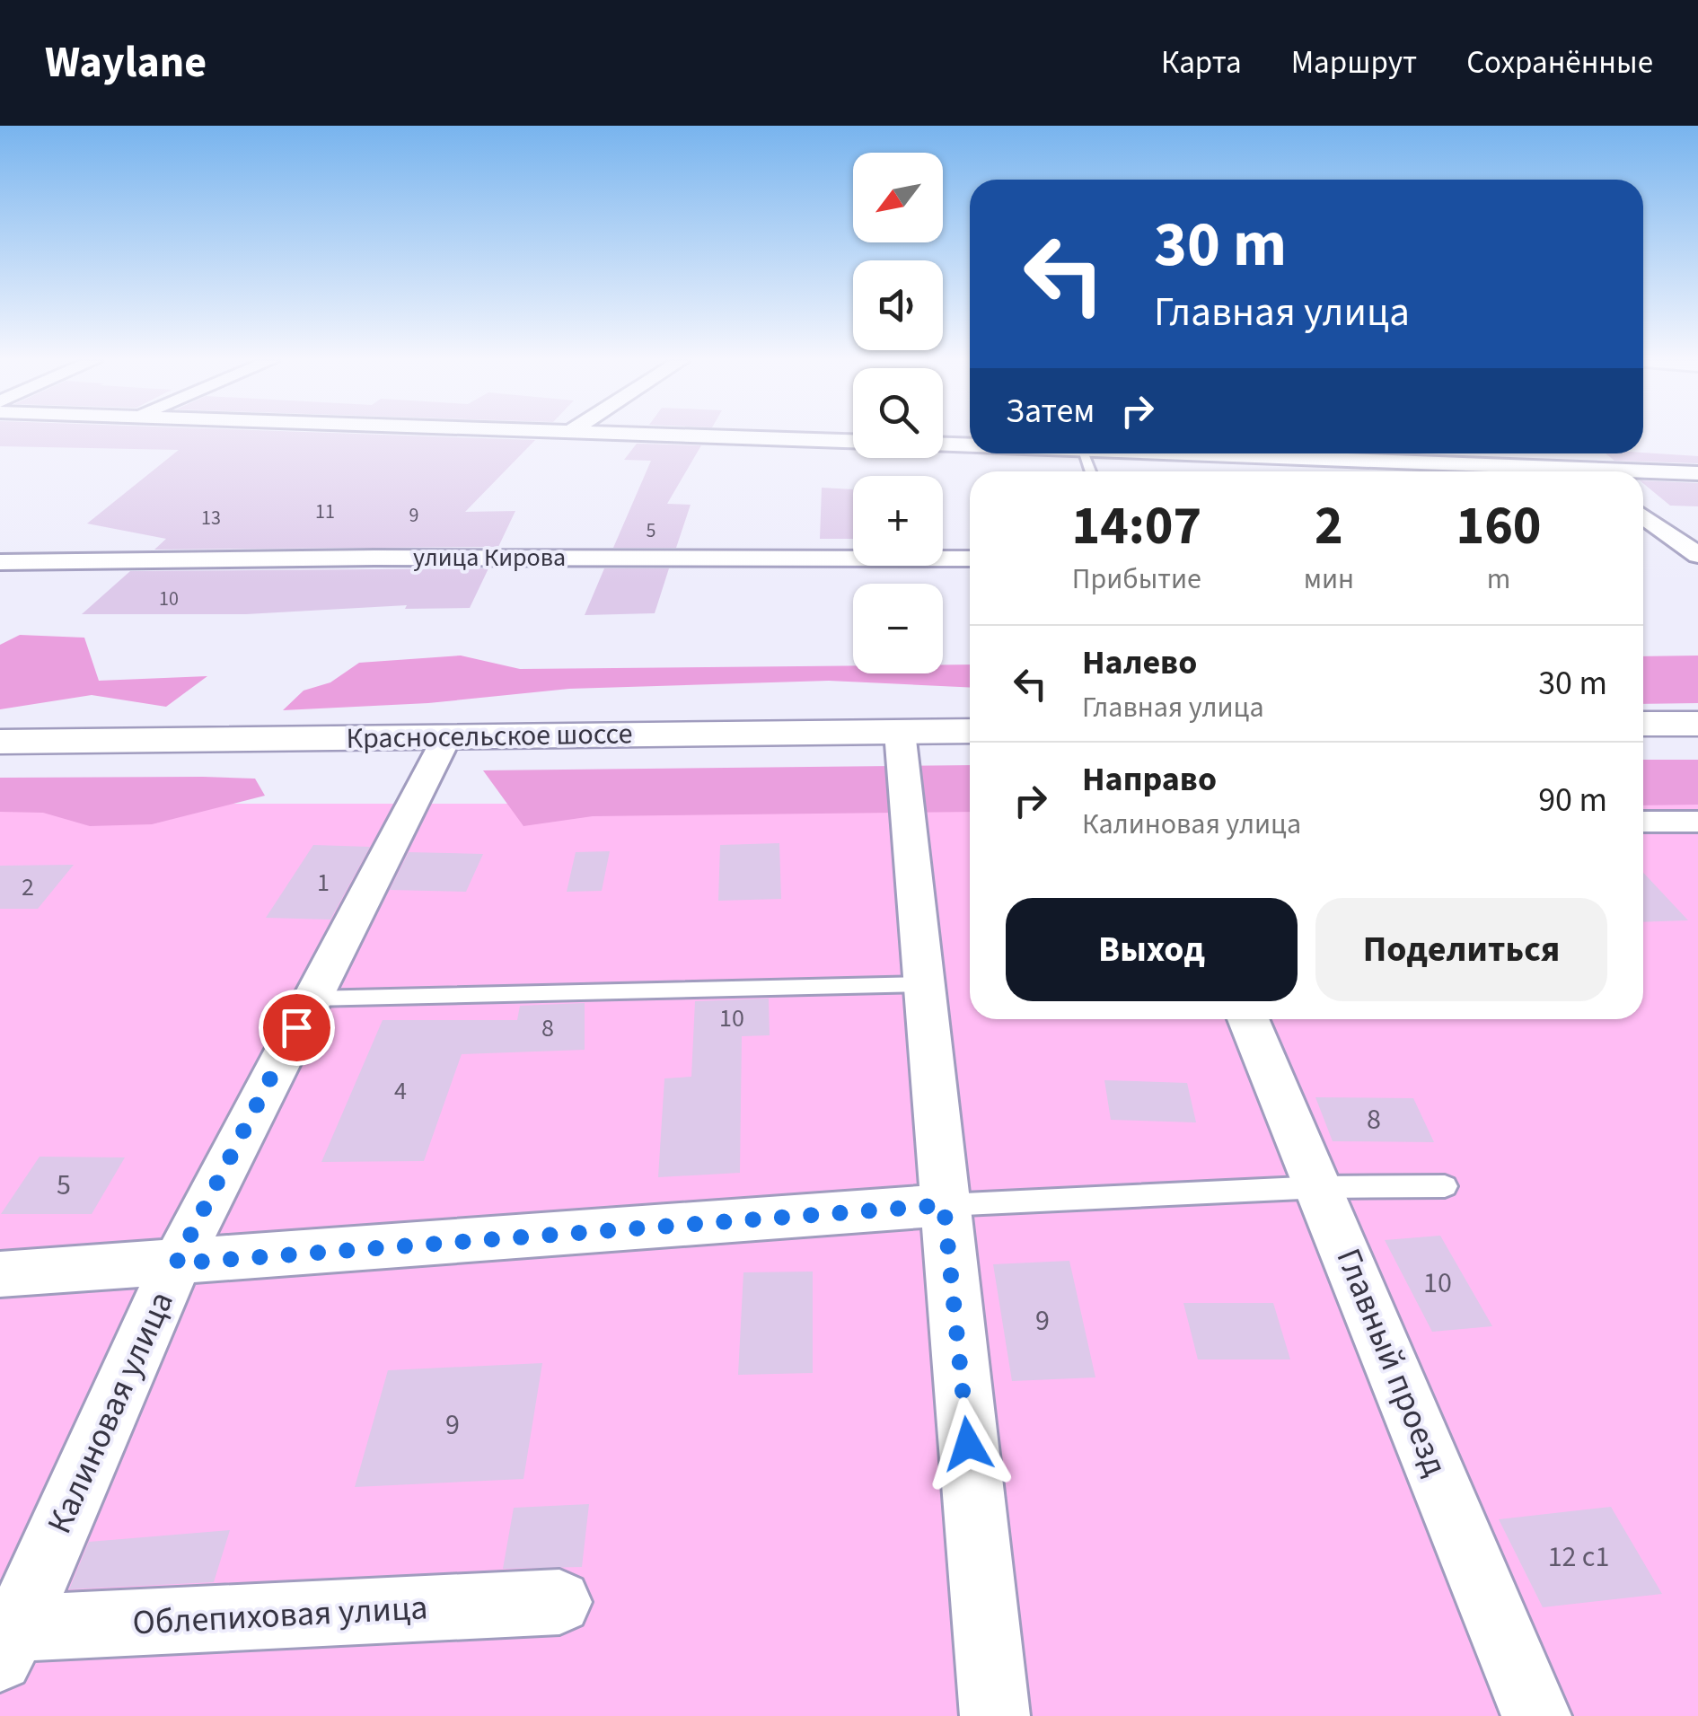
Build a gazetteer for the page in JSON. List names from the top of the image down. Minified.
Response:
{"streets":{"highway":["Красносельское шоссе"],"street":["улица Кирова","Главный проезд","Калиновая улица","Облепиховая улица"]},"crossings":[["Красносельское шоссе","Калиновая улица"],["Калиновая улица","Облепиховая улица"]],"house_numbers":["11","9","13","5","10","1","2","10","8","4","8","5","10","9","9","12 с1"],"north":"bottom left","page":{"header":"Waylane","nav":["Карта","Маршрут","Сохранённые"],"map_buttons":["+","−"],"turn":["30 m","Главная улица"],"then":"Затем","eta":["14:07","Прибытие","2","мин","160","m"],"list":[{"name":"Налево","note":"Главная улица","value":"30 m"},{"name":"Направо","note":"Калиновая улица","value":"90 m"}],"buttons":["Выход","Поделиться"]}}
